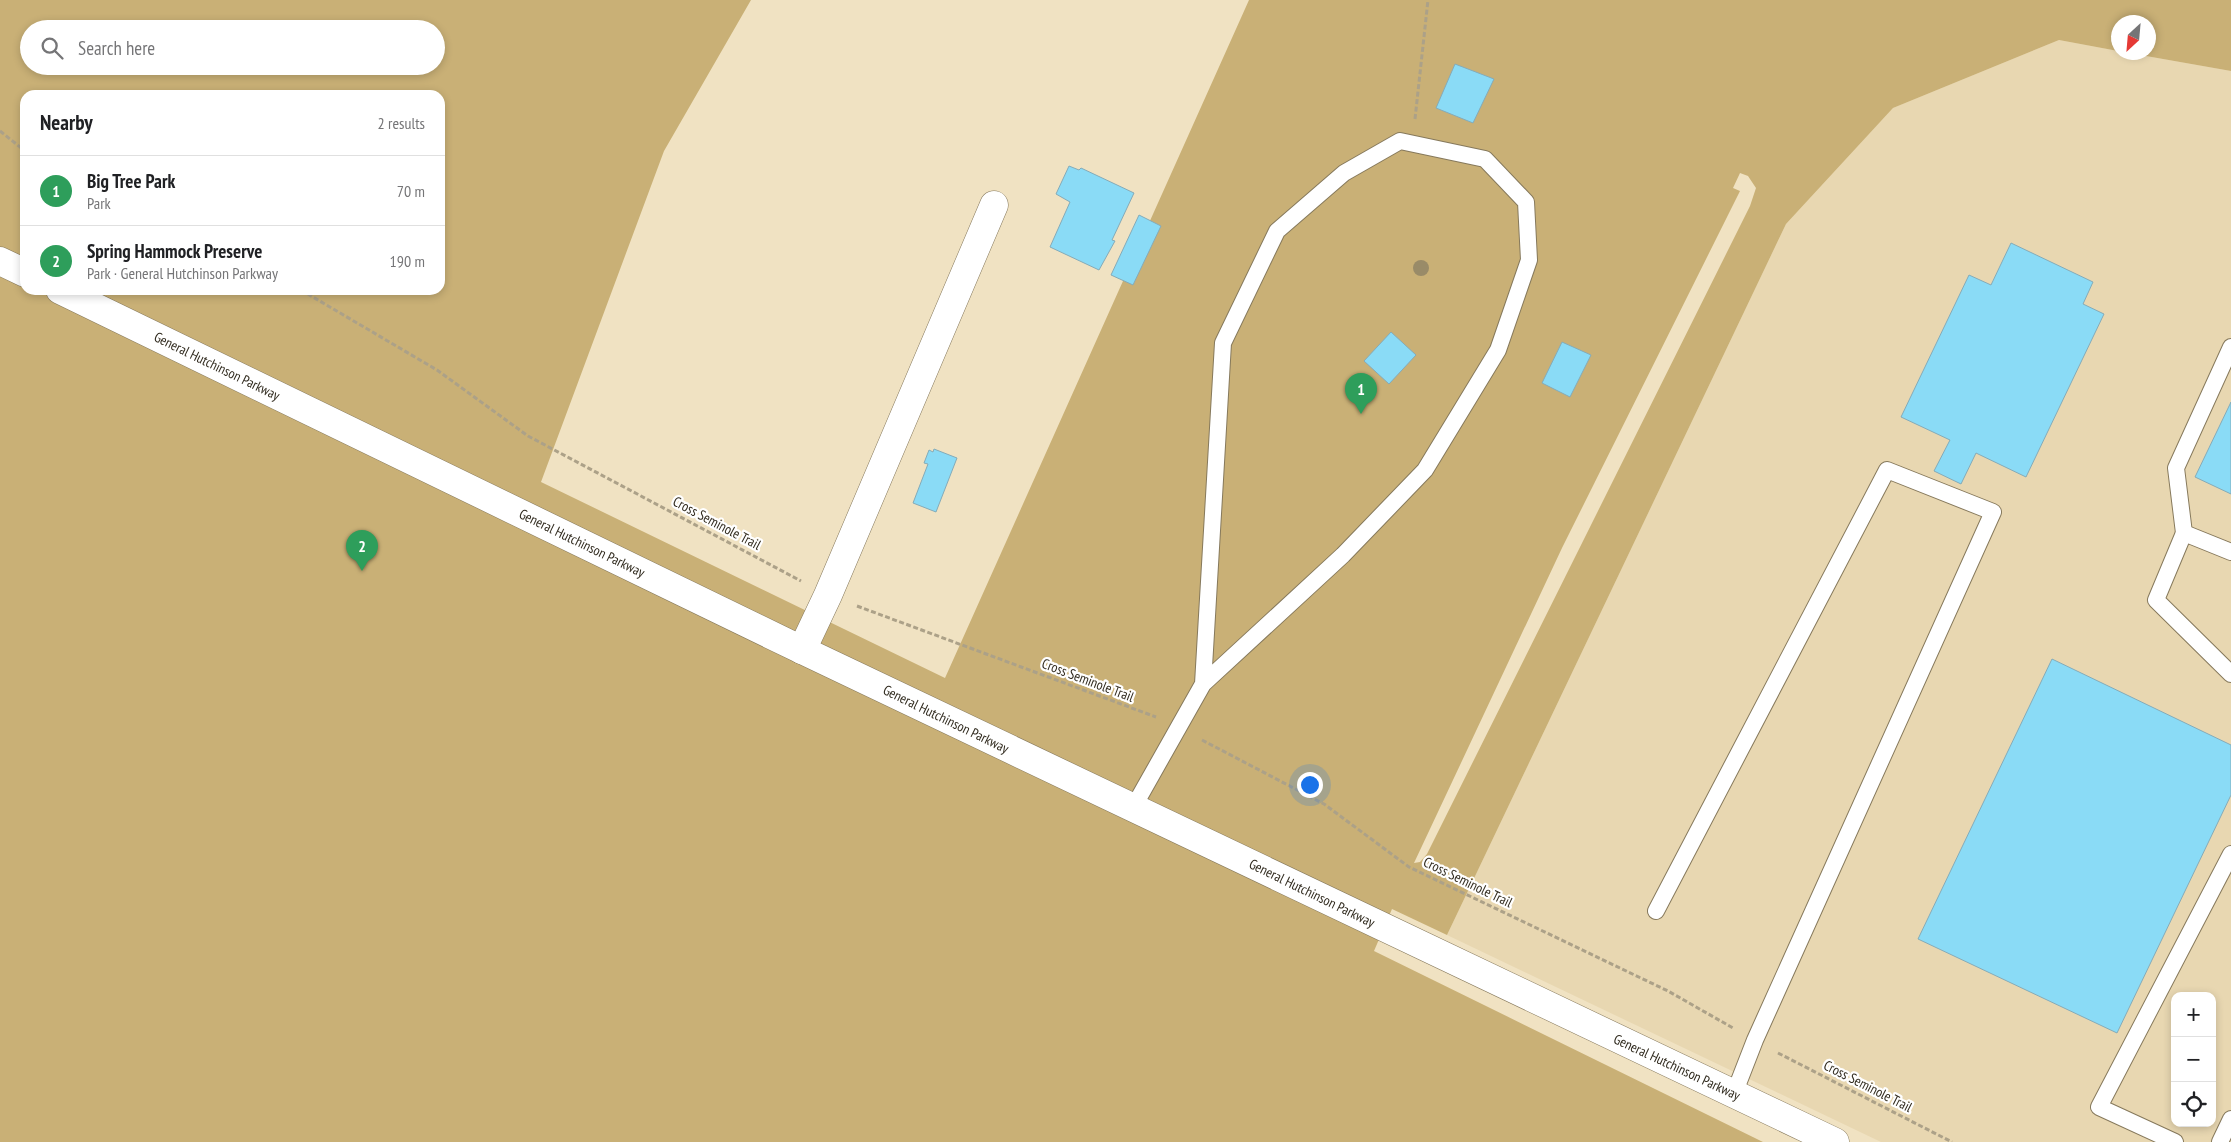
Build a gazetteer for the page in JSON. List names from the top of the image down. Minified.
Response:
{"streets":{"street":["General Hutchinson Parkway"],"path":["Cross Seminole Trail"]},"north":"bottom left","page":{"search":"Search here","heading":["Nearby","2 results"],"list":[{"mark":"1","name":"Big Tree Park","note":"Park","value":"70 m"},{"mark":"2","name":"Spring Hammock Preserve","note":"Park · General Hutchinson Parkway","value":"190 m"}],"pins":["1","2"],"map_buttons":["+","−"]}}
